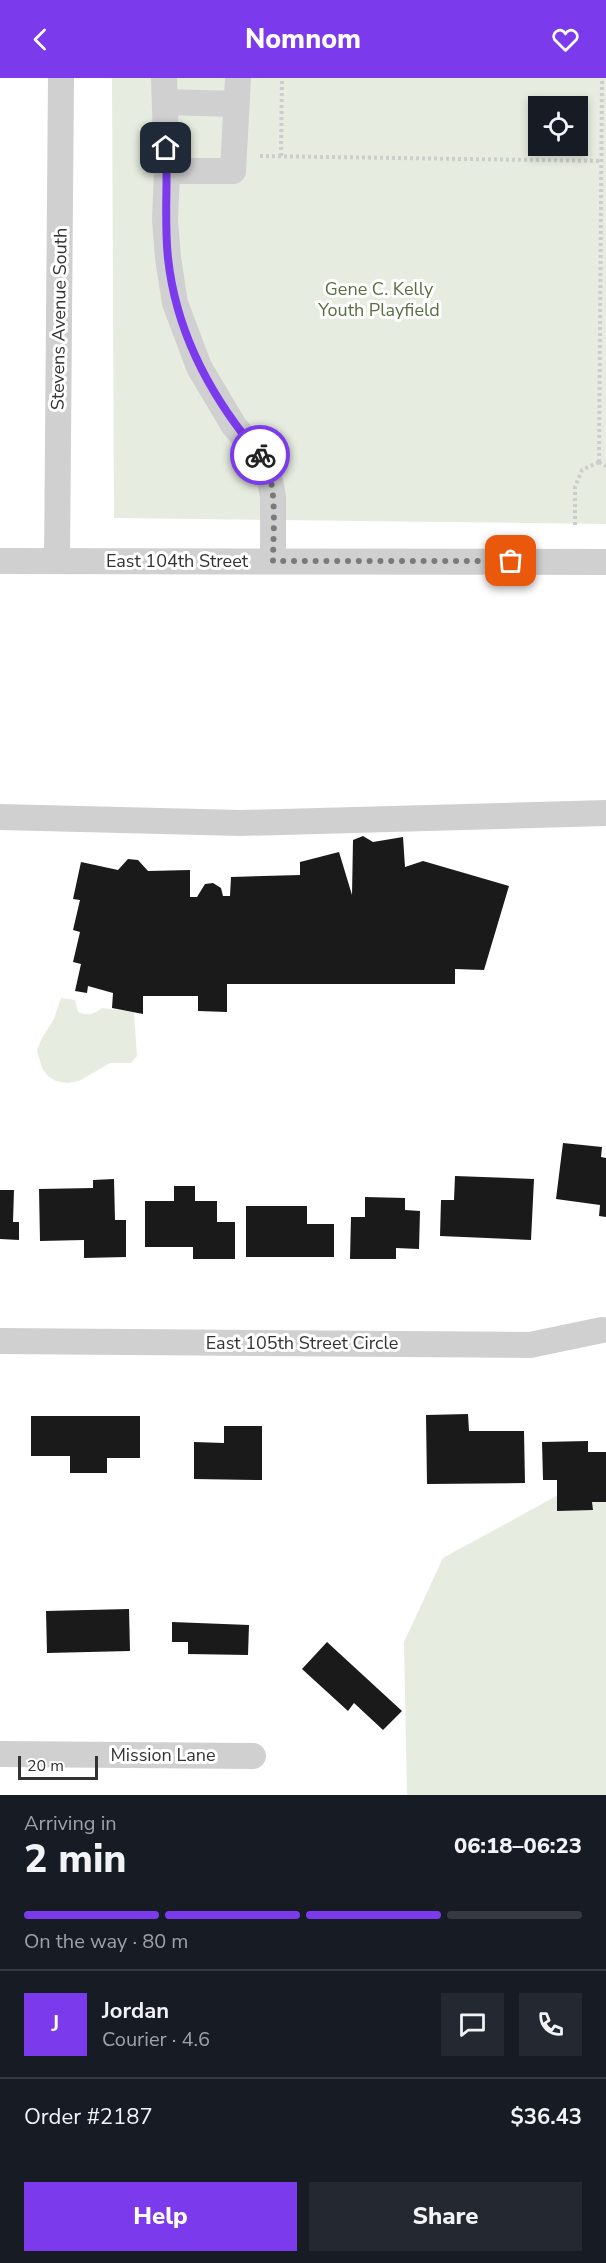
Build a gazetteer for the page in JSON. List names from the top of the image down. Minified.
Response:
{"streets":{"street":["Stevens Avenue South","East 104th Street","East 105th Street Circle","Mission Lane"]},"crossings":[["Stevens Avenue South","East 104th Street"]],"parks":["Gene C. Kelly Youth Playfield"],"scale_bar":"20 m","page":{"header":"Nomnom","scale":"20 m","heading":["2 min","Arriving in","06:18–06:23"],"panel":["Jordan","Courier · 4.6","Order #2187","$36.43"],"bar":"On the way · 80 m","round":"J","buttons":["Help","Share"]}}
